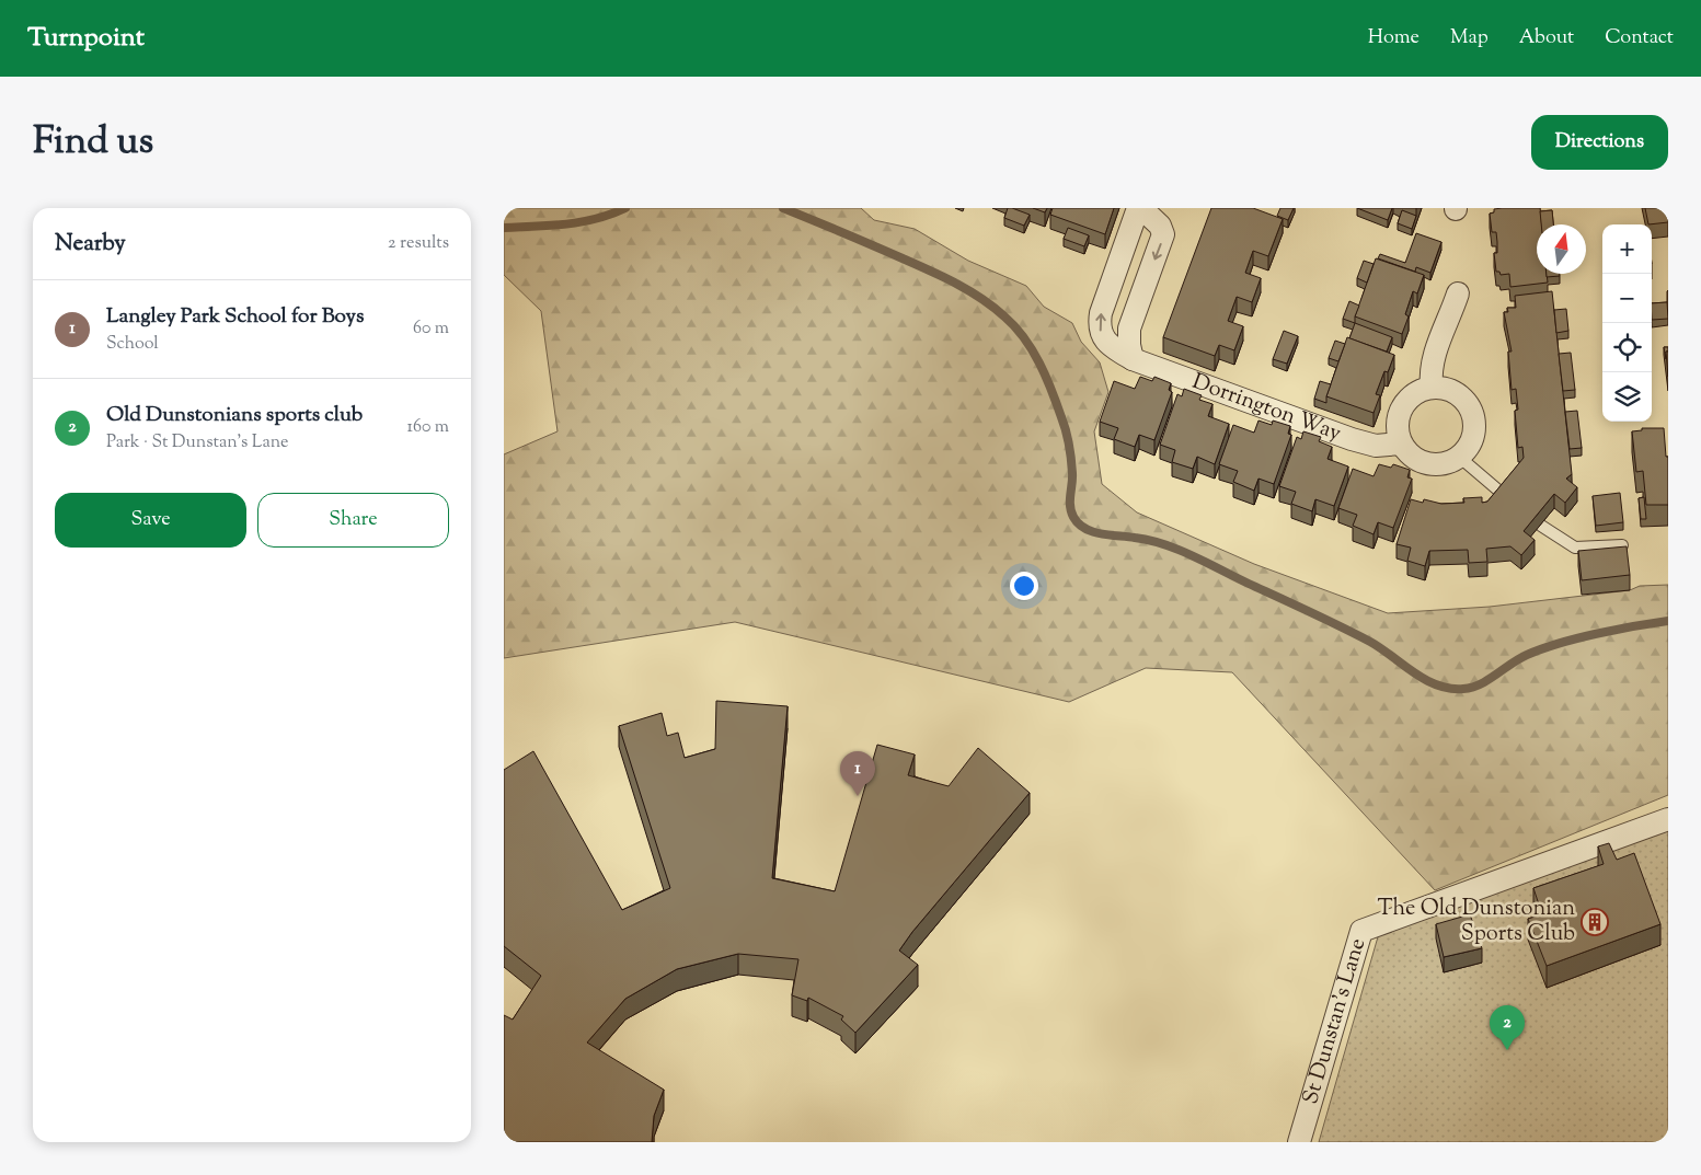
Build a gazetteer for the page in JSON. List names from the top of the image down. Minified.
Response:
{"streets":{"street":["Dorrington Way","St Dunstan's Lane"]},"places":{"building":["The Old Dunstonian Sports Club"]},"north":"top","page":{"header":"Turnpoint","nav":["Home","Map","About","Contact"],"title":"Find us","buttons":["Directions",["Save","Share"]],"heading":["Nearby","2 results"],"map_buttons":["+","−"],"list":[{"mark":"1","name":"Langley Park School for Boys","note":"School","value":"60 m"},{"mark":"2","name":"Old Dunstonians sports club","note":"Park · St Dunstan's Lane","value":"160 m"}],"pins":["1","2"]}}
